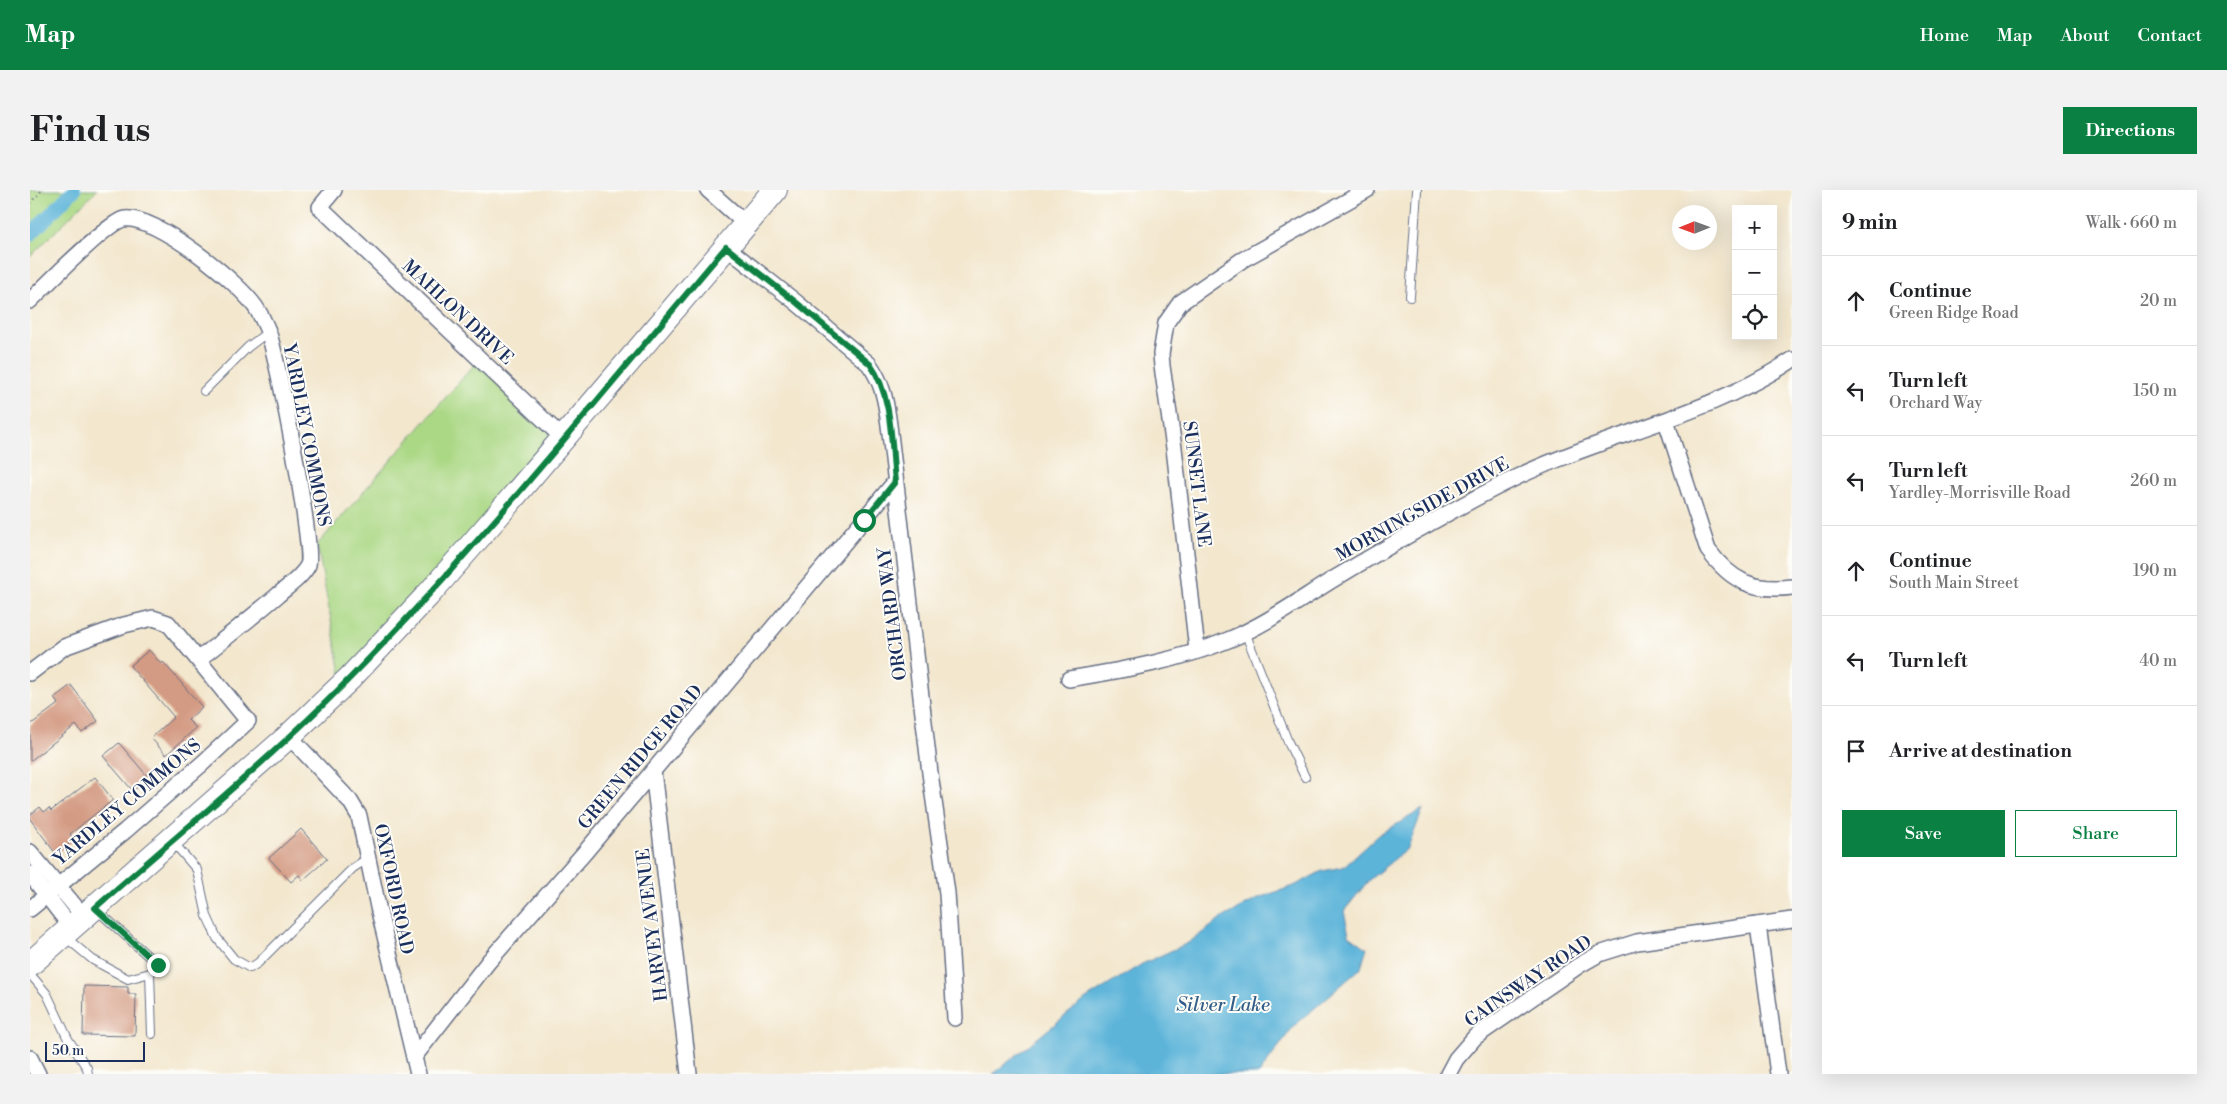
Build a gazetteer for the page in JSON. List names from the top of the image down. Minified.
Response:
{"streets":{"street":["MAHLON DRIVE","YARDLEY COMMONS","SUNSET LANE","MORNINGSIDE DRIVE","ORCHARD WAY","GREEN RIDGE ROAD","OXFORD ROAD","HARVEY AVENUE","GAINSWAY ROAD"]},"crossings":[["SUNSET LANE","MORNINGSIDE DRIVE"],["ORCHARD WAY","GREEN RIDGE ROAD"],["GREEN RIDGE ROAD","OXFORD ROAD"],["GREEN RIDGE ROAD","HARVEY AVENUE"]],"water":["Silver Lake"],"scale_bar":"50 m","north":"left","page":{"header":"Map","nav":["Home","Map","About","Contact"],"buttons":["Directions",["Save","Share"]],"title":"Find us","heading":["9 min","Walk · 660 m"],"map_buttons":["+","−"],"list":[["Continue","Green Ridge Road","20 m"],["Turn left","Orchard Way","150 m"],["Turn left","Yardley-Morrisville Road","260 m"],["Continue","South Main Street","190 m"],["Turn left","40 m"],"Arrive at destination"],"scale":"50 m"}}
